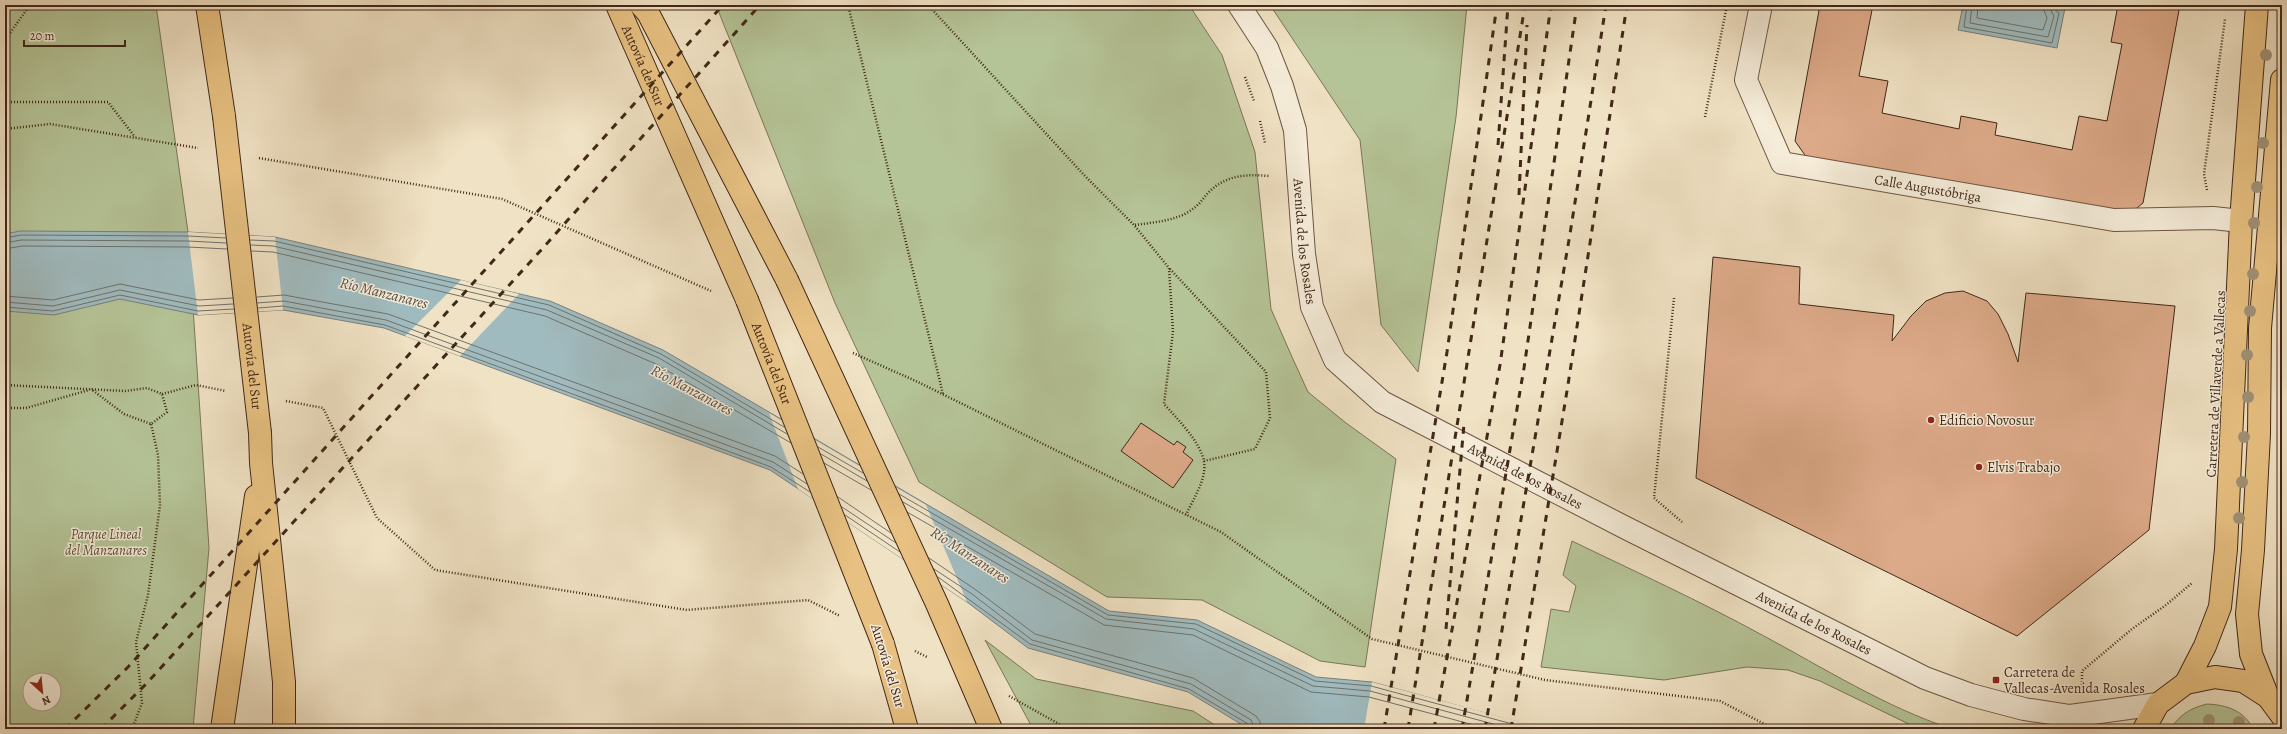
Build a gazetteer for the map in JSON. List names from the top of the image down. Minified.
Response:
{"streets":{"main road":["Autovía del Sur","Carretera de Villaverde a Vallecas"],"street":["Calle Augustóbriga","Avenida de los Rosales"]},"crossings":[["Calle Augustóbriga","Carretera de Villaverde a Vallecas"]],"water":["Río Manzanares"],"parks":["Parque Lineal del Manzanares"],"places":{"other":["Edificio Novosur","Elvis Trabajo"],"transit":["Carretera de Vallecas-Avenida Rosales"]},"scale_bar":"20 m","north":"bottom right"}
